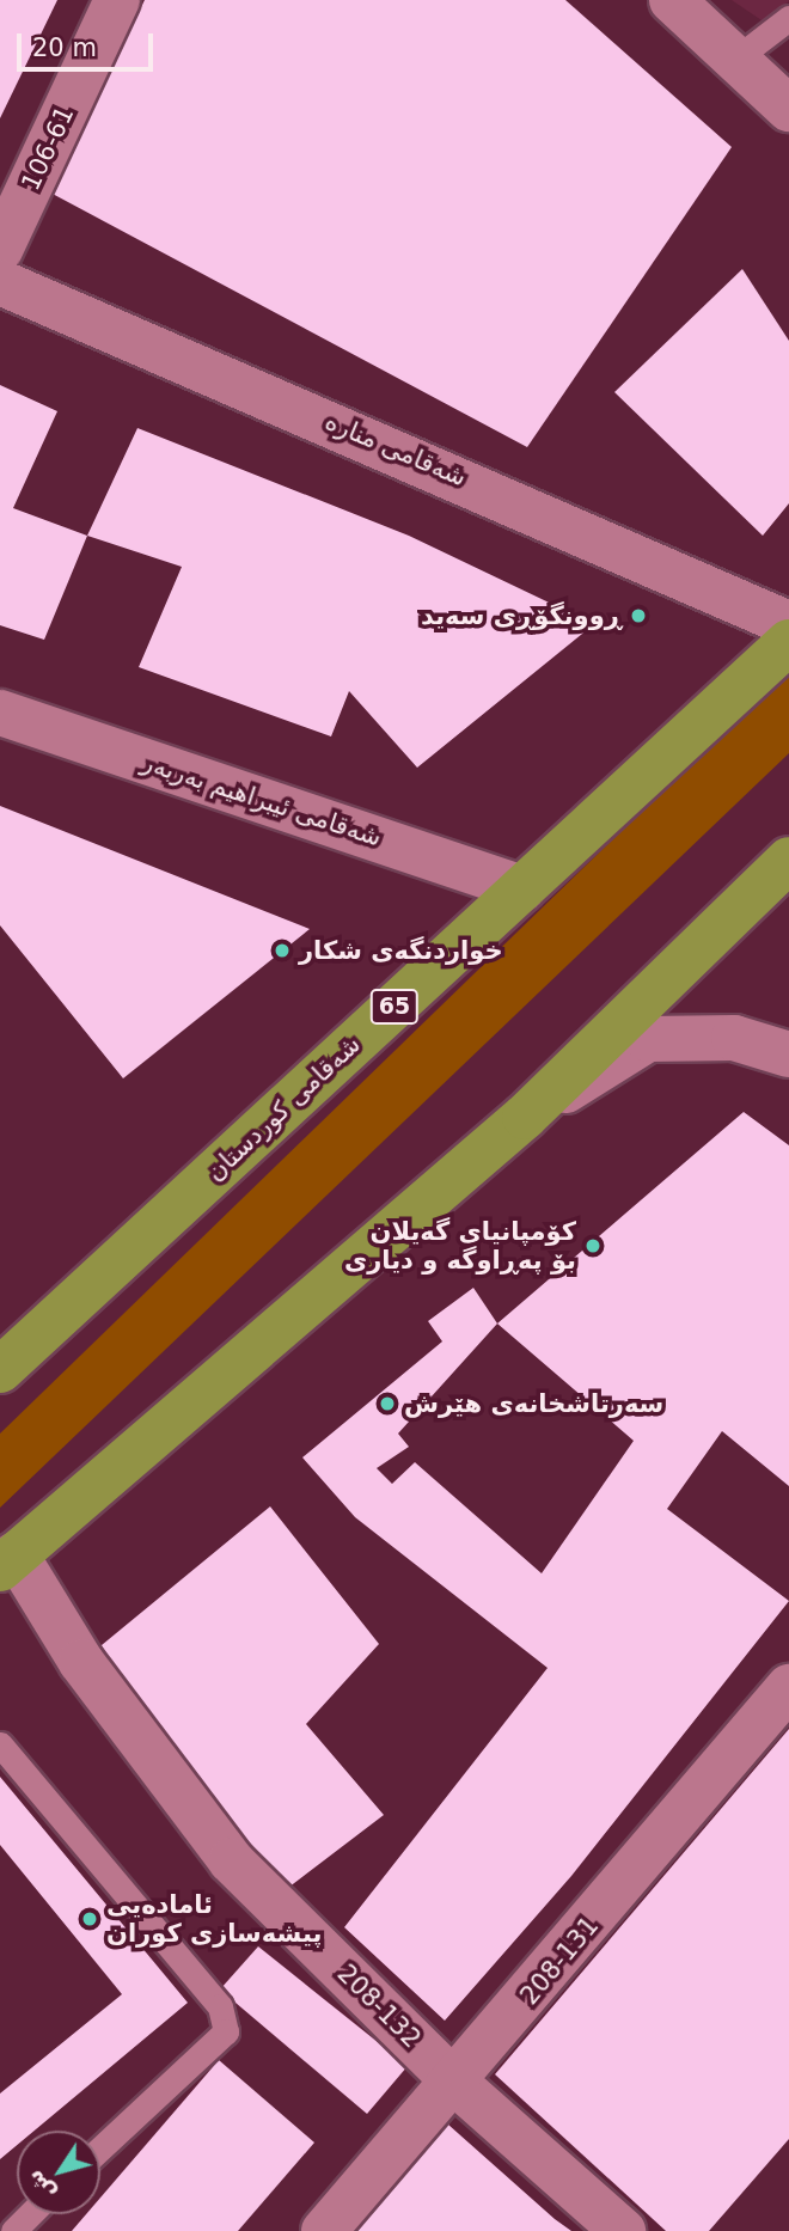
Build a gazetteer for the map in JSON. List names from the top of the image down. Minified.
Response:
{"streets":{"highway":["65","شەقامی کوردستان"],"street":["106-61","شەقامی منارە","شەقامی ئیبراهیم بەربەر","208-131","208-132"]},"crossings":[["شەقامی ئیبراهیم بەربەر","شەقامی کوردستان"],["208-131","208-132"]],"places":["ڕوونگۆڕی سەید","خواردنگەی شکار","کۆمپانیای گەیلان بۆ پەڕاوگە و دیاری","سەرتاشخانەی هێرش","ئامادەیی پیشەسازی کوران"],"scale_bar":"20 m","north":"bottom left"}
